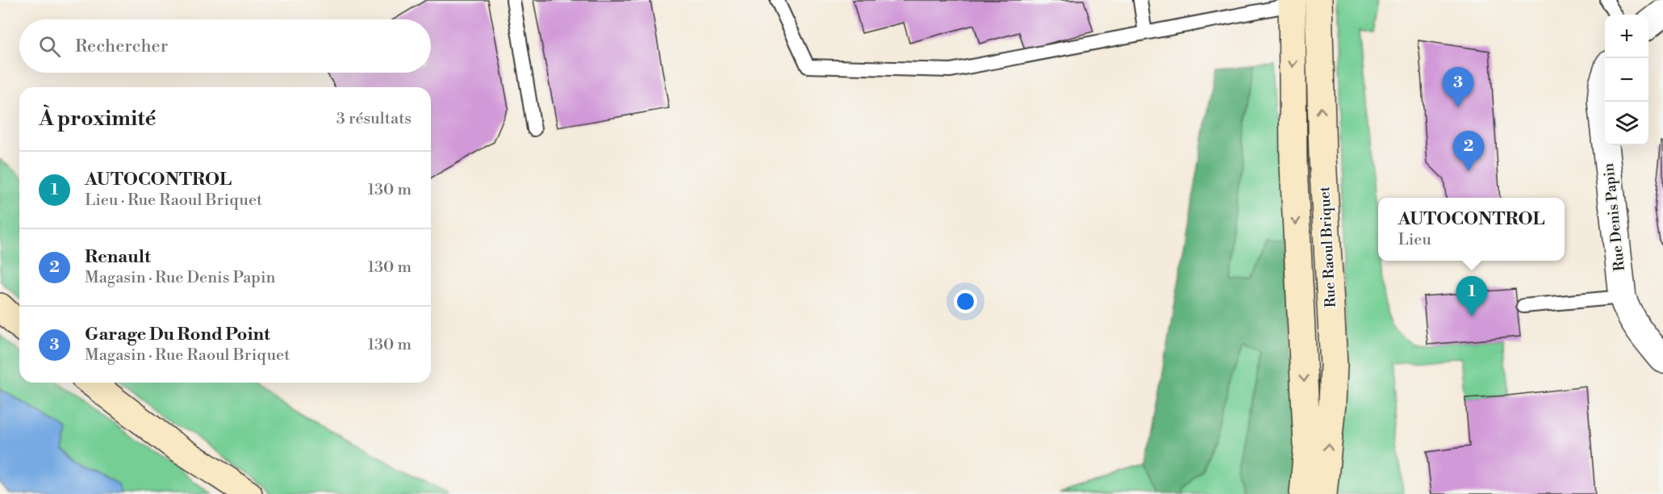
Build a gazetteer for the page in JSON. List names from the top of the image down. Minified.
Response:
{"streets":{"street":["Rue Denis Papin","Rue Raoul Briquet"]},"page":{"map_buttons":["+","−"],"search":"Rechercher","pins":["3","2","1"],"heading":["À proximité","3 résultats"],"list":[{"mark":"1","name":"AUTOCONTROL","note":"Lieu · Rue Raoul Briquet","value":"130 m"},{"mark":"2","name":"Renault","note":"Magasin · Rue Denis Papin","value":"130 m"},{"mark":"3","name":"Garage Du Rond Point","note":"Magasin · Rue Raoul Briquet","value":"130 m"}],"popup":["AUTOCONTROL","Lieu"]}}
